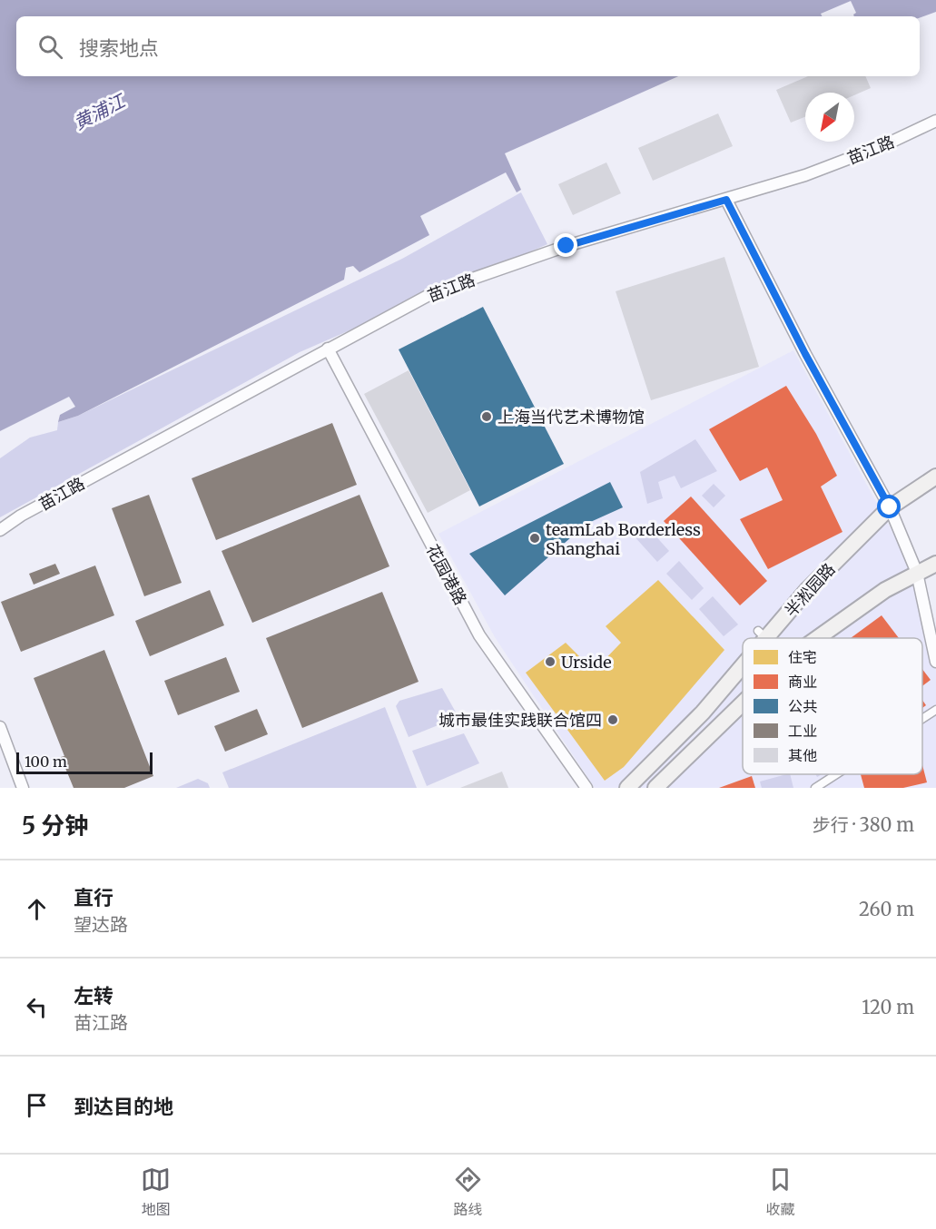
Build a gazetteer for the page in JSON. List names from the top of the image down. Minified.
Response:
{"streets":{"main road":["半淞园路"],"street":["苗江路","花园港路"]},"crossings":[["苗江路","花园港路"]],"water":["黄浦江"],"places":["上海当代艺术博物馆","teamLab Borderless Shanghai","Urside","城市最佳实践联合馆四"],"legend":["住宅","商业","公共","工业","其他"],"scale_bar":"100 m","north":"bottom left","page":{"search":"搜索地点","scale":"100 m","heading":["5 分钟","步行 · 380 m"],"list":[["直行","望达路","260 m"],["左转","苗江路","120 m"],"到达目的地"],"nav":["地图","路线","收藏"]}}
